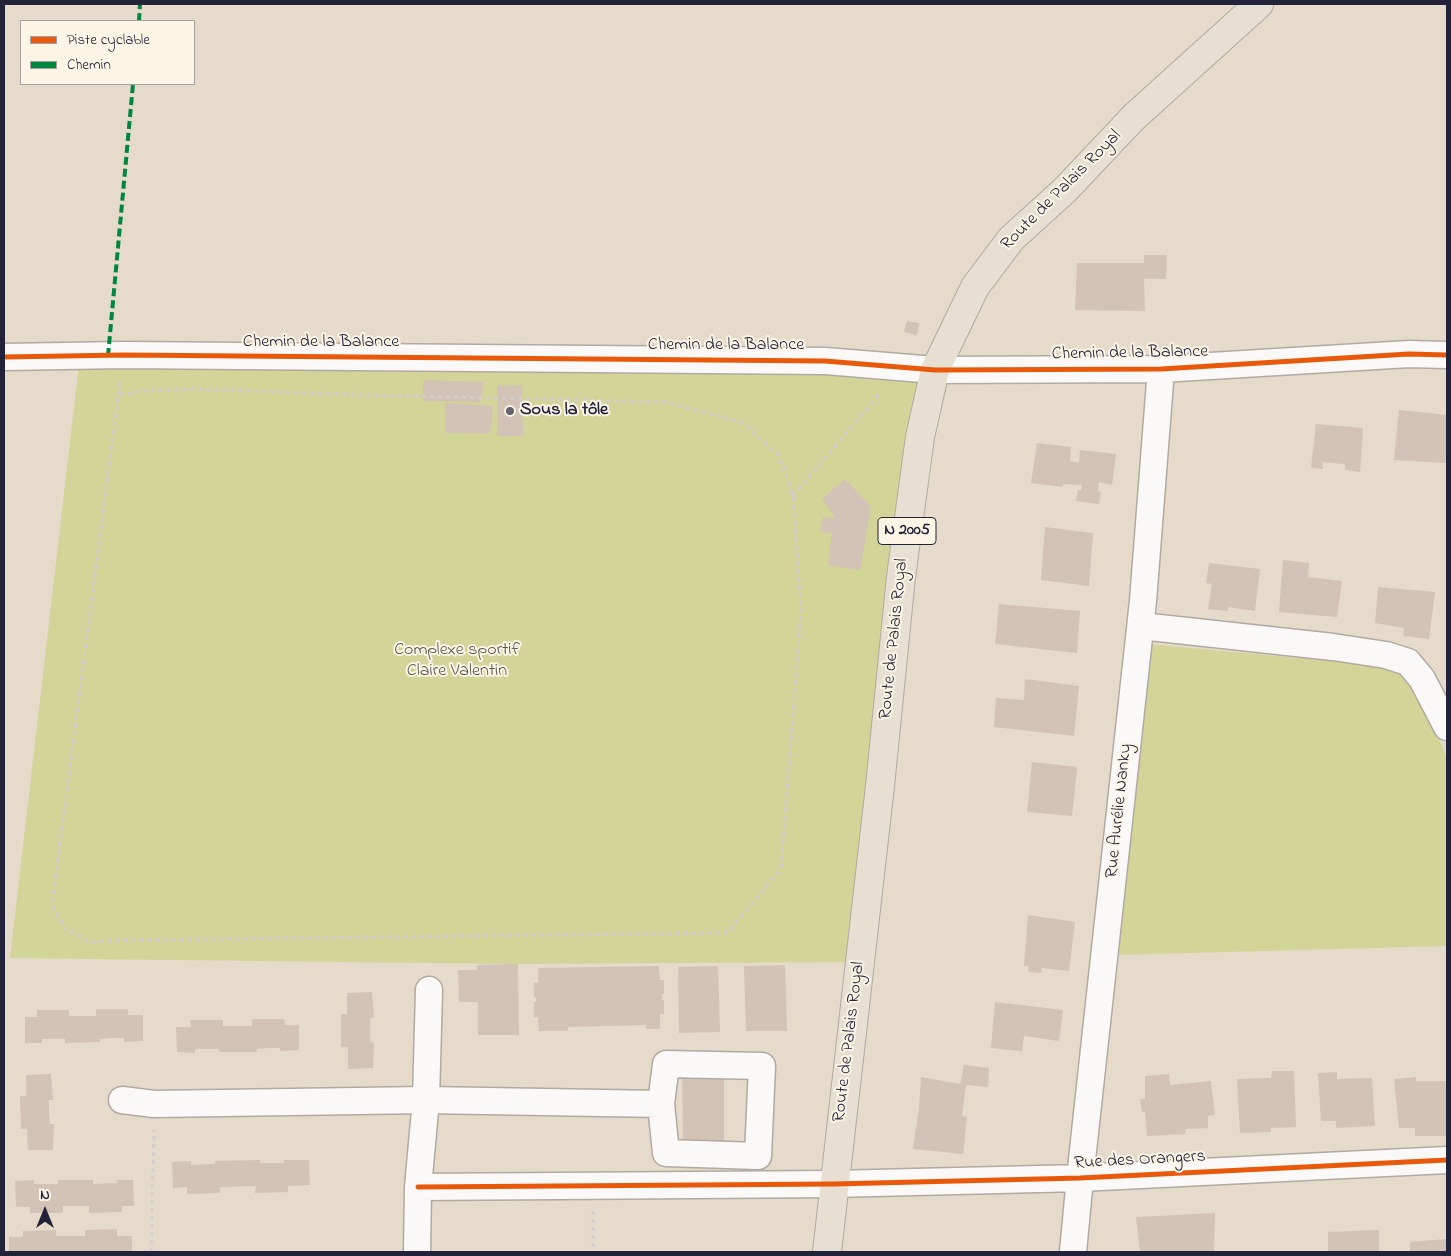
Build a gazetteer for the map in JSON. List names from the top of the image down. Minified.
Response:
{"streets":{"main road":["Route de Palais Royal","N 2005"],"street":["Chemin de la Balance","Rue Aurélie Nanky","Rue des Orangers"]},"crossings":[["Route de Palais Royal","Chemin de la Balance"],["Route de Palais Royal","Rue des Orangers"],["Chemin de la Balance","Rue Aurélie Nanky"],["Rue Aurélie Nanky","Rue des Orangers"]],"parks":["Complexe sportif Claire Valentin"],"places":["Sous la tôle"],"legend":["Piste cyclable","Chemin"],"north":"top"}
